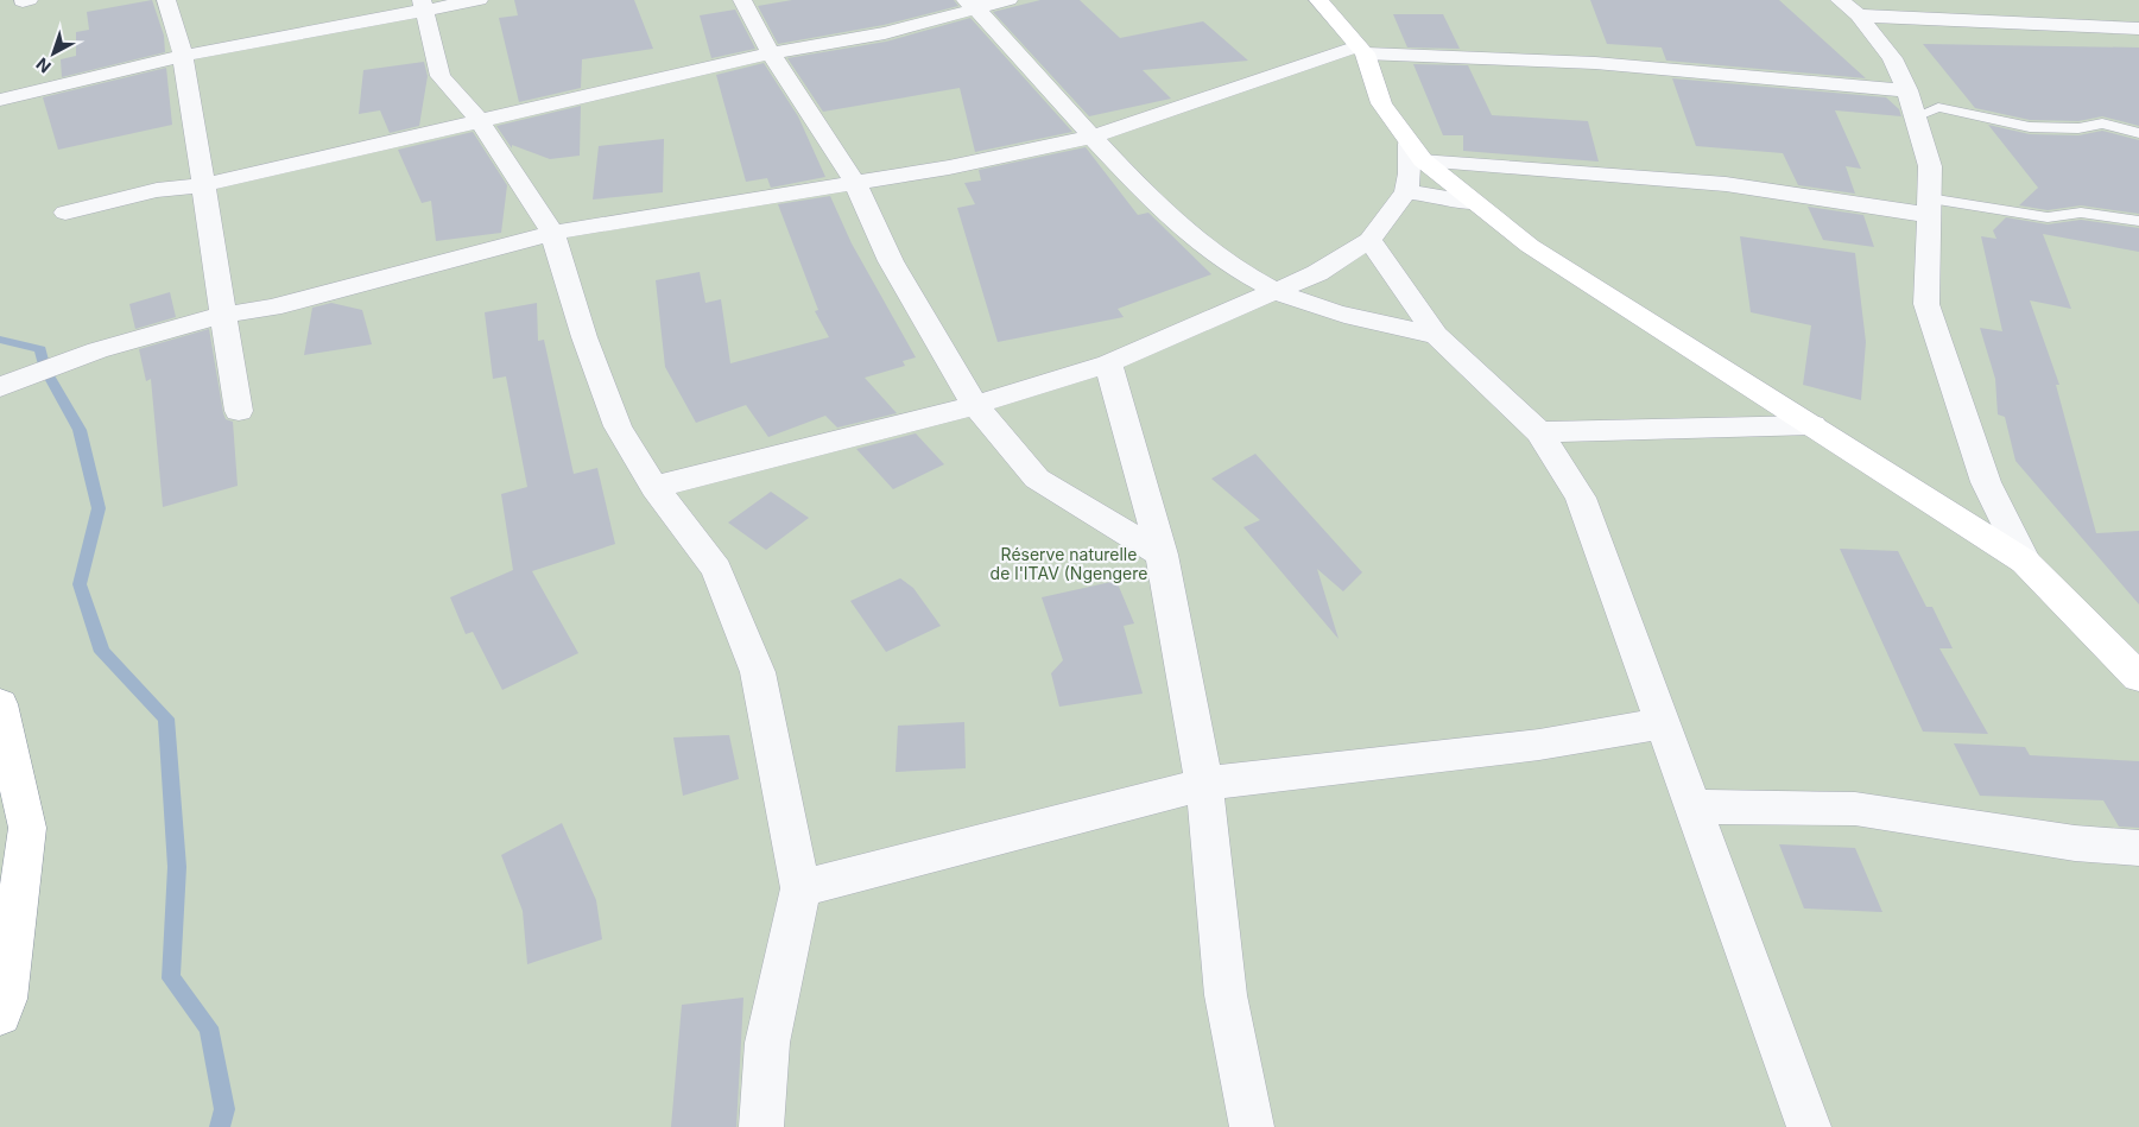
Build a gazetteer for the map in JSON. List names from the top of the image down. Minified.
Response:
{"parks":["Réserve naturelle de l'ITAV (Ngengere"],"north":"bottom left"}
